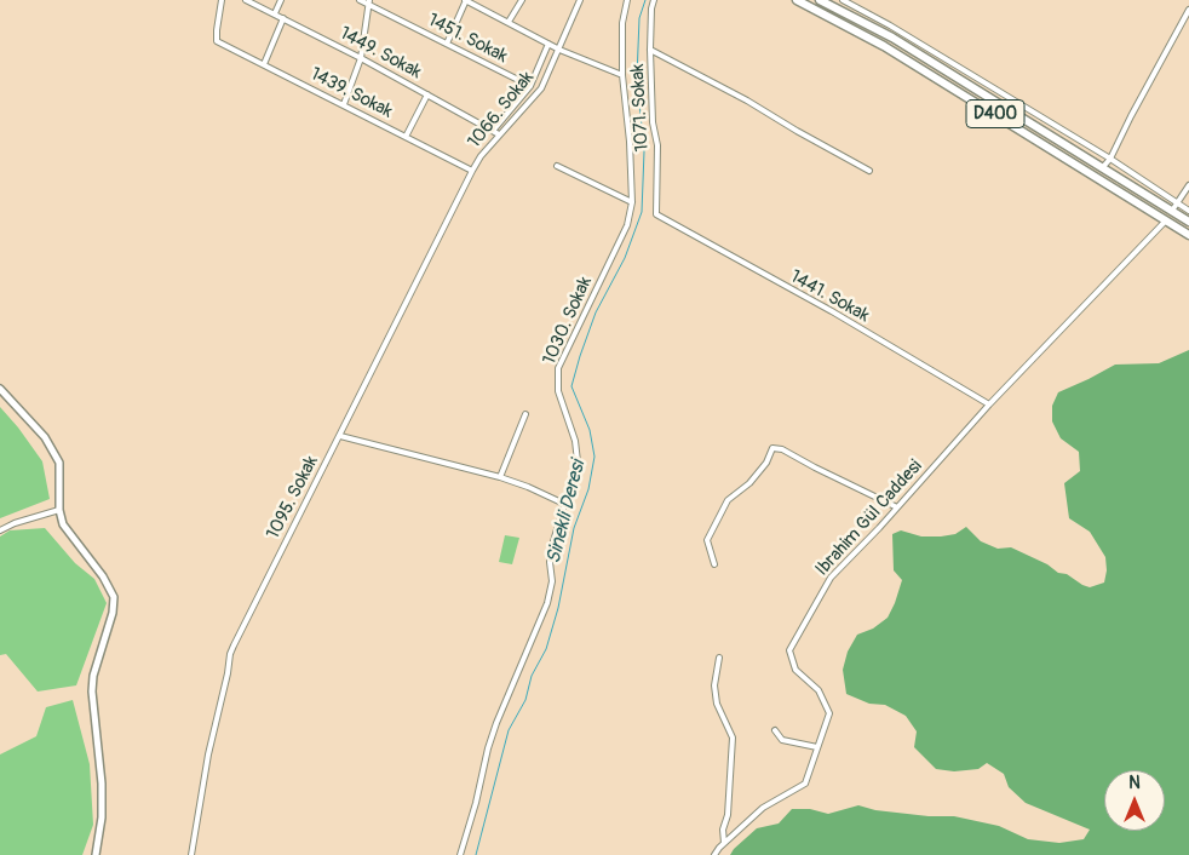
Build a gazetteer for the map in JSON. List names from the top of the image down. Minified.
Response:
{"streets":{"highway":["D400"],"street":["1451. Sokak","1449. Sokak","1439. Sokak","1071. Sokak","1066. Sokak","1441. Sokak","1030. Sokak","1095. Sokak","Ibrahim Gül Caddesi"]},"crossings":[["1449. Sokak","1066. Sokak"],["1439. Sokak","1066. Sokak"],["1439. Sokak","1095. Sokak"],["1071. Sokak","1441. Sokak"],["1066. Sokak","1095. Sokak"],["D400","Ibrahim Gül Caddesi"],["1441. Sokak","Ibrahim Gül Caddesi"]],"water":["Sinekli Deresi"],"north":"top"}
